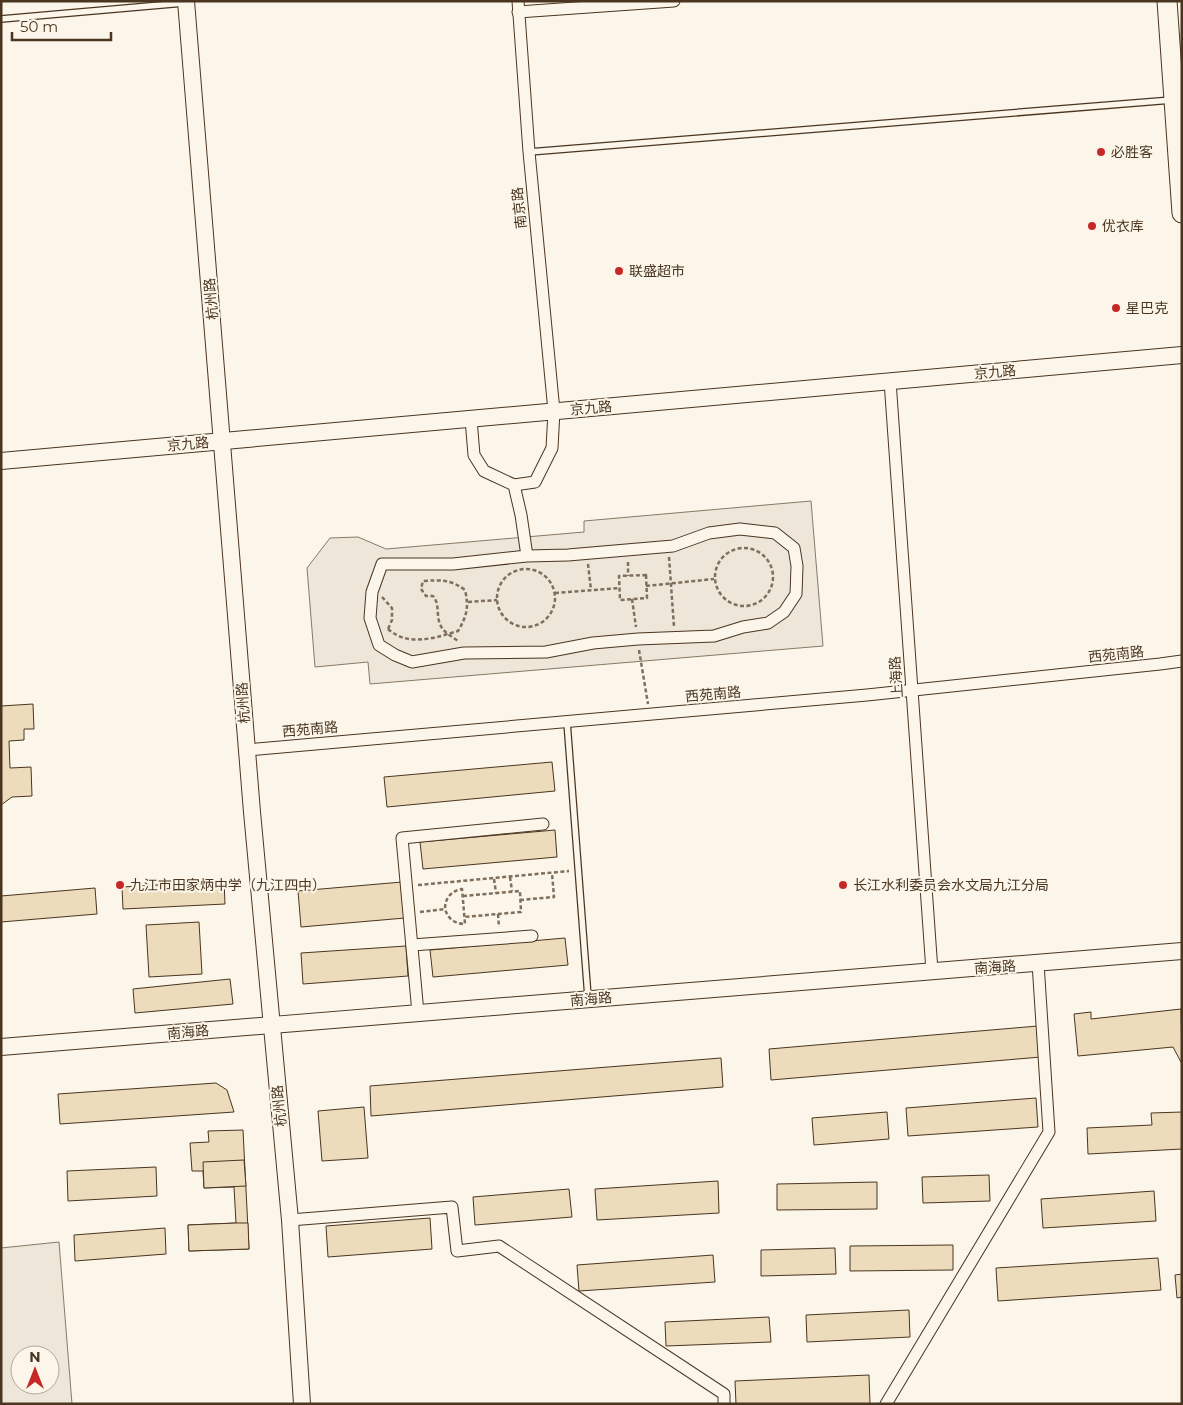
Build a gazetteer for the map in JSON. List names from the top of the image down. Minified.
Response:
{"streets":{"main road":["杭州路","京九路","南海路"],"street":["南京路","西苑南路","上海路"]},"crossings":[["南京路","京九路"],["杭州路","京九路"],["杭州路","西苑南路"],["杭州路","南海路"],["京九路","上海路"],["西苑南路","上海路"],["上海路","南海路"]],"places":["必胜客","优衣库","联盛超市","星巴克","九江市田家炳中学（九江四中）","长江水利委员会水文局九江分局"],"scale_bar":"50 m","north":"top"}
